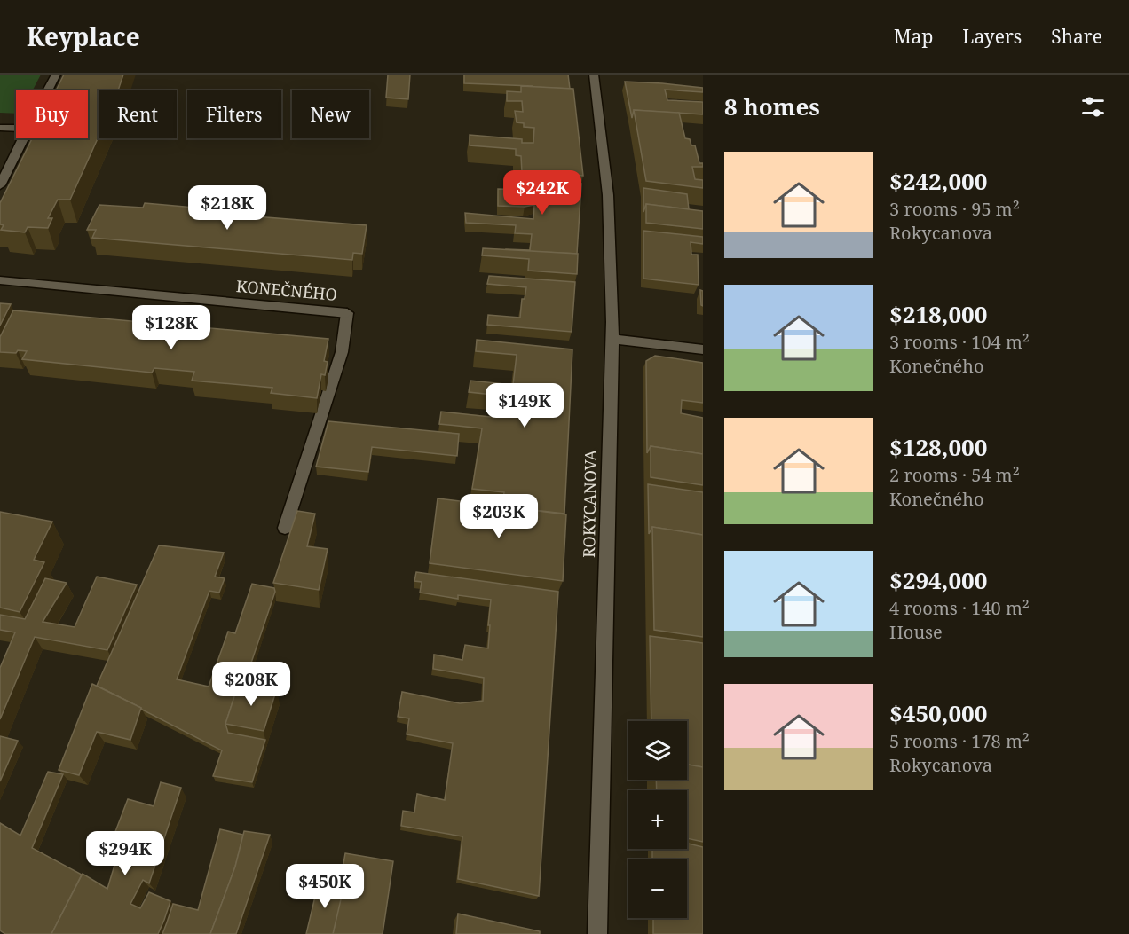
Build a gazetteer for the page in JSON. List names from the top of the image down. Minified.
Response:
{"streets":{"street":["KONEČNÉHO","ROKYCANOVA"]},"page":{"header":"Keyplace","nav":["Map","Layers","Share"],"heading":"8 homes","chip":["Buy","Rent","Filters","New"],"list":[{"name":"$242,000","note":"3 rooms · 95 m² · Rokycanova"},{"name":"$218,000","note":"3 rooms · 104 m² · Konečného"},{"name":"$128,000","note":"2 rooms · 54 m² · Konečného"},{"name":"$294,000","note":"4 rooms · 140 m² · House"},{"name":"$450,000","note":"5 rooms · 178 m² · Rokycanova"}],"price":["$242K","$218K","$128K","$149K","$203K","$208K","$294K","$450K"],"map_buttons":["+","−"]}}
